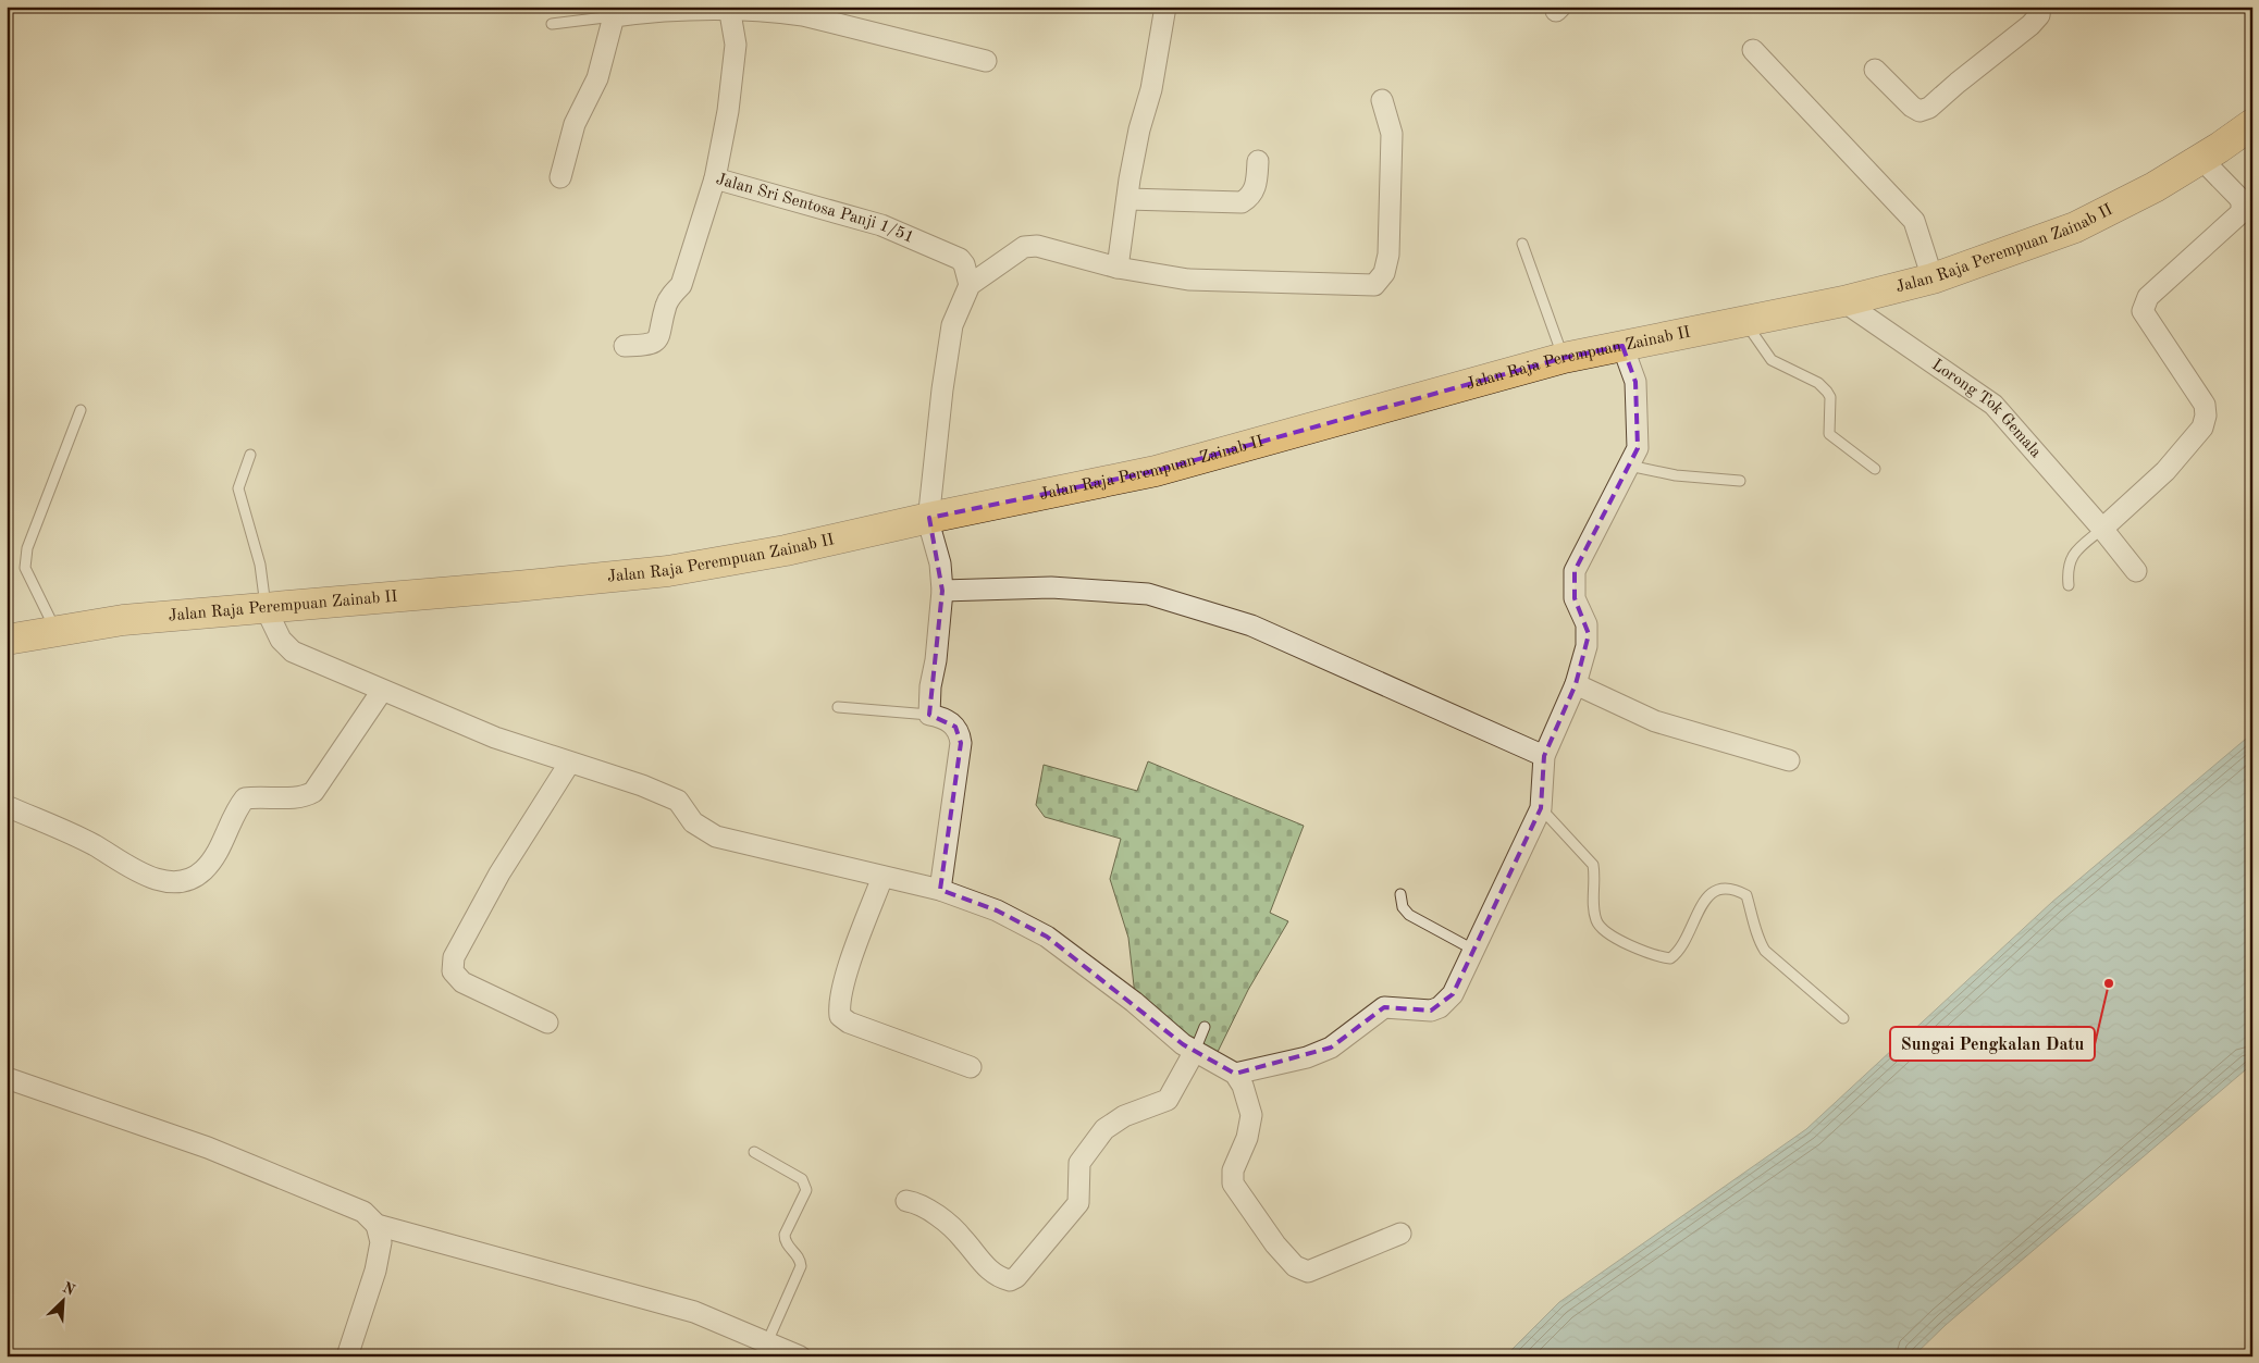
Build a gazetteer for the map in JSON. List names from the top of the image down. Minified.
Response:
{"streets":{"main road":["Jalan Raja Perempuan Zainab II"],"street":["Jalan Sri Sentosa Panji 1/51","Lorong Tok Gemala"]},"crossings":[["Jalan Raja Perempuan Zainab II","Lorong Tok Gemala"]],"places":["Sungai Pengkalan Datu"],"north":"top right"}
